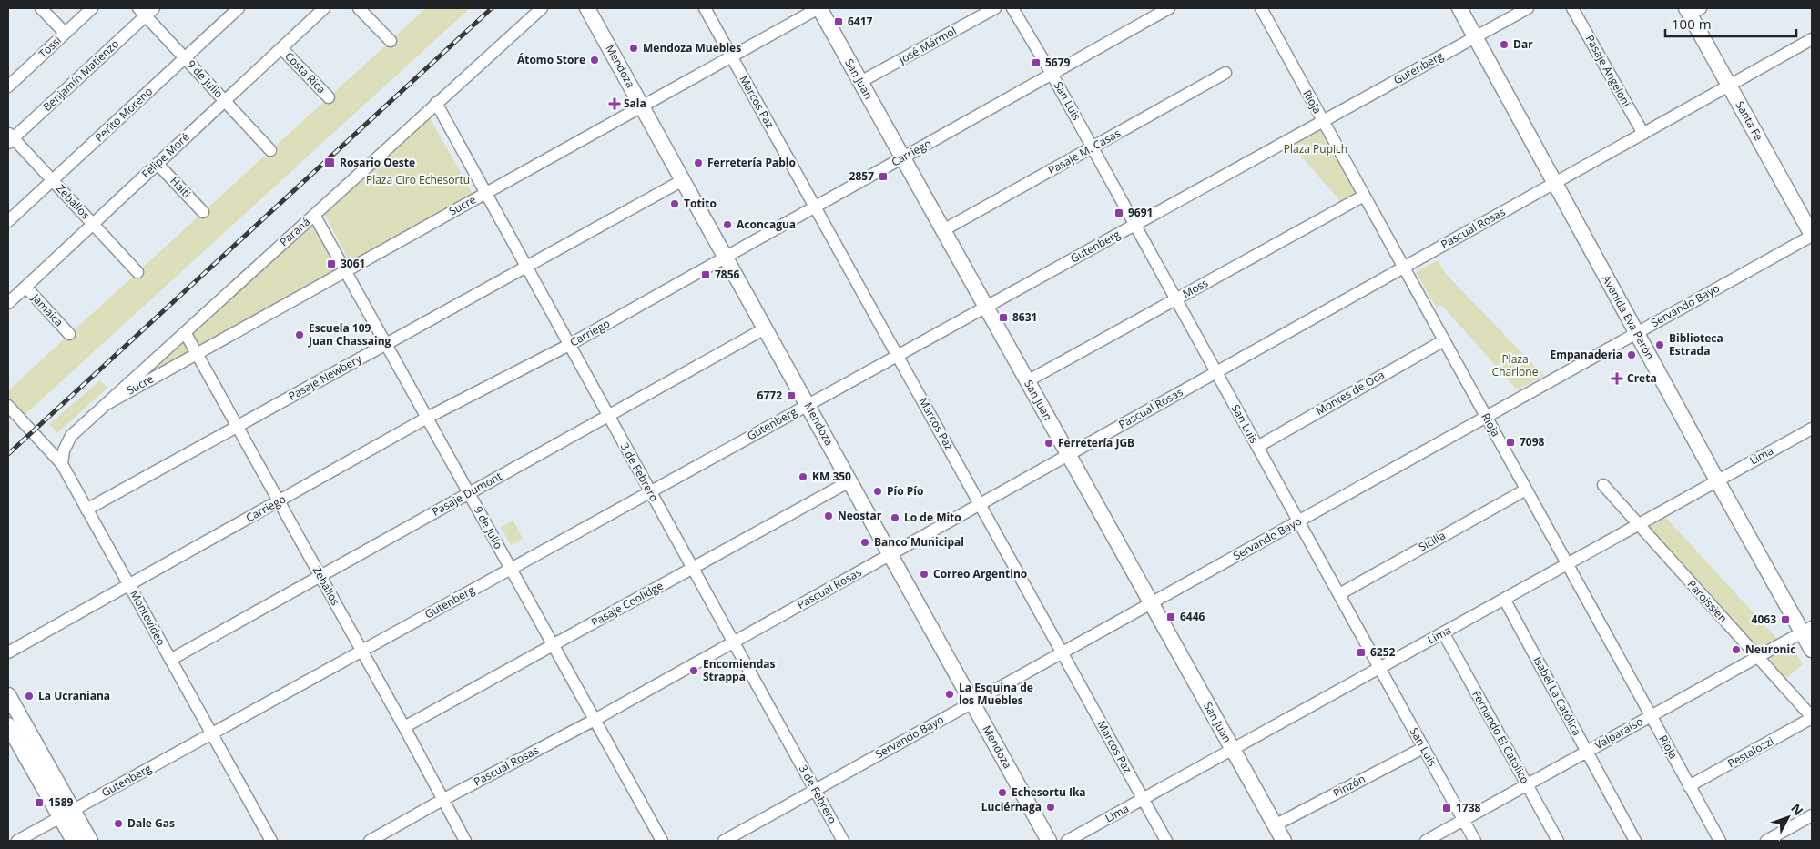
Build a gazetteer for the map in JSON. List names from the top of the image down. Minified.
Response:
{"streets":{"main road":["Mendoza","San Juan","Santa Fe","Avenida Eva Perón"],"street":["José Mármol","Tossi","Gutenberg","Pasaje Angeloni","Costa Rica","Benjamín Matienzo","9 de Julio","San Luis","Marcos Paz","Rioja","Perito Moreno","Pasaje M. Casas","Carriego","Felipe Moré","Haiti","Zeballos","Sucre","Pascual Rosas","Paraná","Moss","Servando Bayo","Jamaica","Pasaje Newbery","Montes de Oca","Lima","3 de Febrero","Pasaje Dumont","Sicilia","Paroissien","Pasaje Coolidge","Montevideo","Isabel La Católica","Valparaíso","Fernando El Católico","Pestalozzi","Pinzón"]},"crossings":[["José Mármol","San Juan"],["Mendoza","Gutenberg"],["Mendoza","Carriego"],["Mendoza","Sucre"],["Mendoza","Pascual Rosas"],["Mendoza","Servando Bayo"],["Mendoza","Pasaje Newbery"],["Mendoza","Pasaje Dumont"],["Mendoza","Pasaje Coolidge"],["Gutenberg","9 de Julio"],["Gutenberg","San Juan"],["Gutenberg","San Luis"],["Gutenberg","Marcos Paz"],["Gutenberg","Rioja"],["Gutenberg","Zeballos"],["Gutenberg","Avenida Eva Perón"],["Gutenberg","3 de Febrero"],["Gutenberg","Montevideo"],["Pasaje Angeloni","Pascual Rosas"],["Costa Rica","Felipe Moré"],["Benjamín Matienzo","9 de Julio"],["Benjamín Matienzo","Zeballos"],["9 de Julio","Perito Moreno"],["9 de Julio","Carriego"],["9 de Julio","Felipe Moré"],["9 de Julio","Sucre"],["9 de Julio","Pascual Rosas"],["9 de Julio","Paraná"],["9 de Julio","Pasaje Newbery"],["9 de Julio","Pasaje Dumont"],["9 de Julio","Pasaje Coolidge"],["San Juan","Pasaje M. Casas"],["San Juan","Carriego"],["San Juan","Sucre"],["San Juan","Pascual Rosas"],["San Juan","Moss"],["San Juan","Servando Bayo"],["San Juan","Lima"],["San Juan","Pinzón"],["San Luis","Pasaje M. Casas"],["San Luis","Carriego"],["San Luis","Pascual Rosas"],["San Luis","Moss"],["San Luis","Servando Bayo"],["San Luis","Montes de Oca"],["San Luis","Lima"],["San Luis","Sicilia"],["San Luis","Valparaíso"],["San Luis","Pinzón"],["Marcos Paz","Carriego"],["Marcos Paz","Sucre"],["Marcos Paz","Pascual Rosas"],["Marcos Paz","Servando Bayo"],["Marcos Paz","Lima"],["Rioja","Pascual Rosas"],["Rioja","Moss"],["Rioja","Servando Bayo"],["Rioja","Montes de Oca"],["Rioja","Lima"],["Rioja","Sicilia"],["Rioja","Valparaíso"],["Rioja","Pestalozzi"],["Perito Moreno","Zeballos"],["Santa Fe","Pascual Rosas"],["Santa Fe","Servando Bayo"],["Carriego","Zeballos"],["Carriego","3 de Febrero"],["Carriego","Montevideo"],["Felipe Moré","Haiti"],["Felipe Moré","Zeballos"],["Felipe Moré","Jamaica"],["Zeballos","Sucre"],["Zeballos","Pascual Rosas"],["Zeballos","Paraná"],["Zeballos","Pasaje Newbery"],["Zeballos","Pasaje Dumont"],["Zeballos","Pasaje Coolidge"],["Sucre","Paraná"],["Sucre","3 de Febrero"],["Pascual Rosas","Avenida Eva Perón"],["Pascual Rosas","3 de Febrero"],["Paraná","3 de Febrero"],["Paraná","Montevideo"],["Servando Bayo","Avenida Eva Perón"],["Servando Bayo","3 de Febrero"],["Avenida Eva Perón","Lima"],["Avenida Eva Perón","Valparaíso"],["Pasaje Newbery","3 de Febrero"],["Pasaje Newbery","Montevideo"],["Lima","Paroissien"],["Lima","Isabel La Católica"],["Lima","Fernando El Católico"],["3 de Febrero","Pasaje Dumont"],["3 de Febrero","Pasaje Coolidge"],["Pasaje Dumont","Montevideo"],["Paroissien","Valparaíso"],["Paroissien","Pestalozzi"],["Isabel La Católica","Valparaíso"],["Valparaíso","Fernando El Católico"]],"parks":["Plaza Pupich","Plaza Ciro Echesortu","Plaza Charlone"],"places":{"transit":["6417","5679","Rosario Oeste","2857","9691","3061","7856","8631","6772","7098","6446","4063","6252","1589","1738"],"other":["Dar","Mendoza Muebles","Átomo Store","Ferretería Pablo","Totito","Aconcagua","Escuela 109 Juan Chassaing","Biblioteca Estrada","Empanaderia","Ferretería JGB","KM 350","Pío Pío","Neostar","Lo de Mito","Banco Municipal","Correo Argentino","Neuronic","Encomiendas Strappa","La Esquina de los Muebles","La Ucraniana","Echesortu Ika","Luciérnaga","Dale Gas"],"health":["Sala","Creta"]},"scale_bar":"100 m","north":"top right"}
